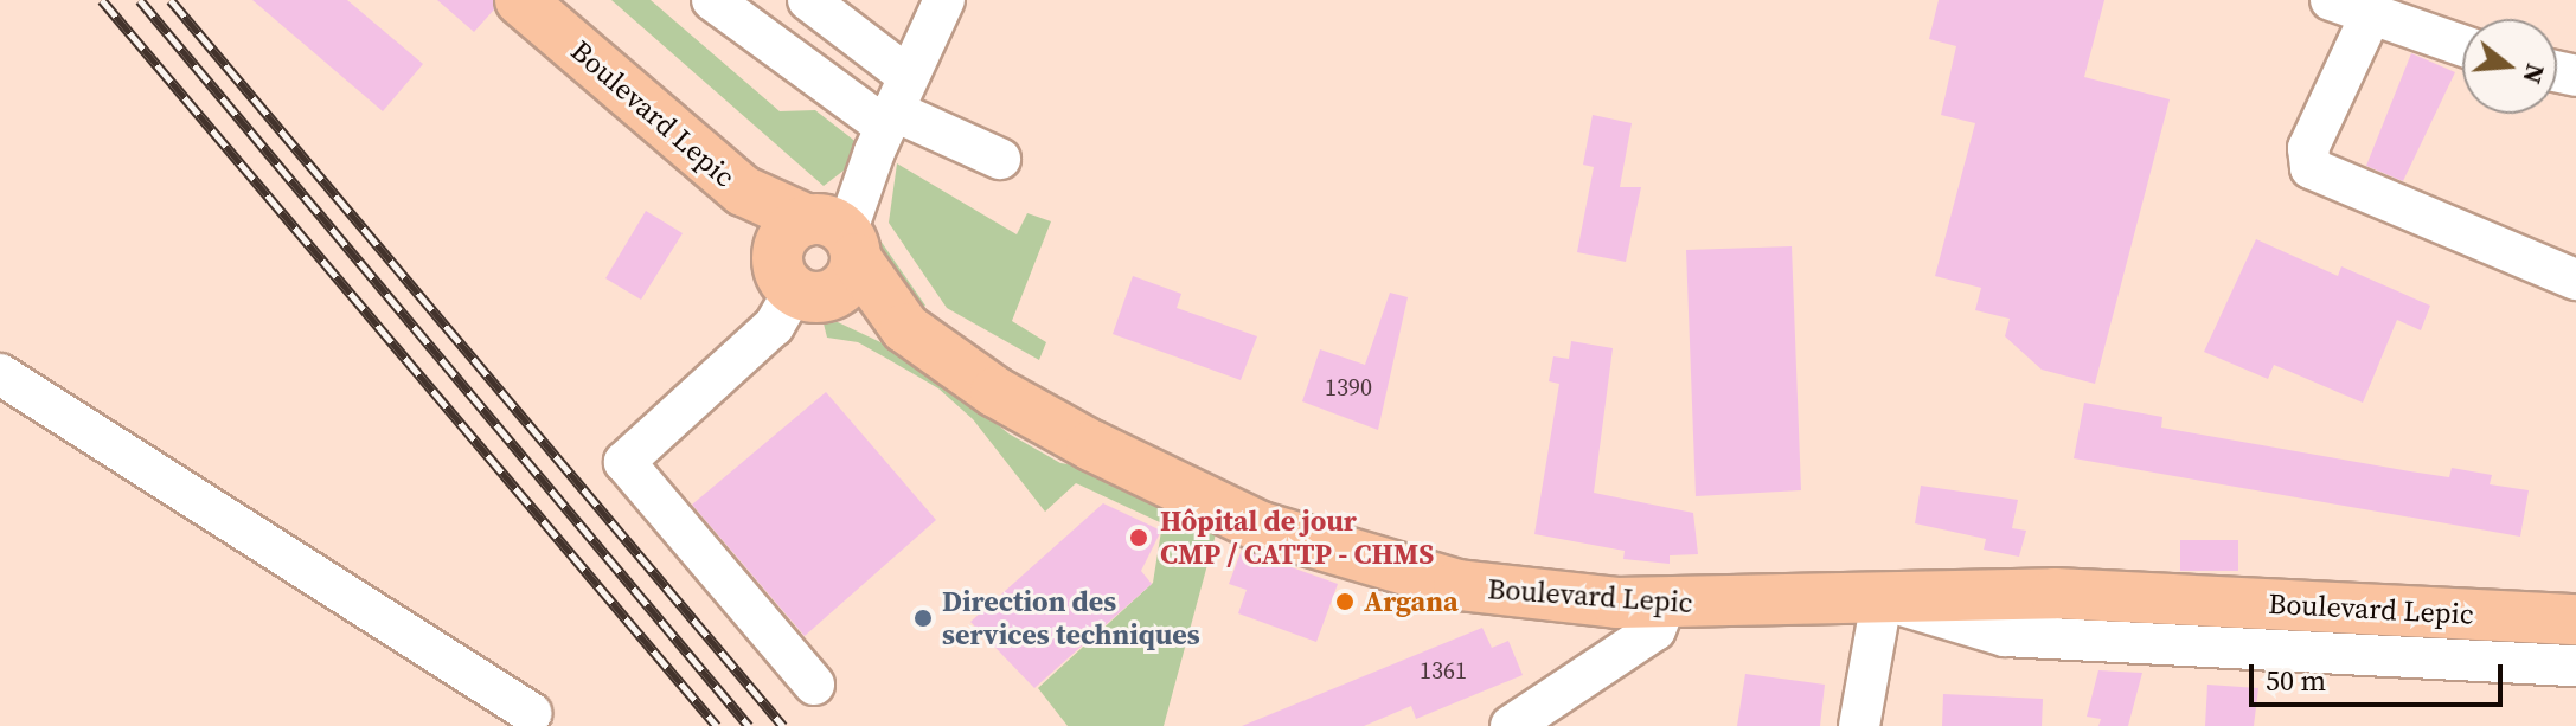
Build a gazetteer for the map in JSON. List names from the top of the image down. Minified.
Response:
{"streets":{"main road":["Boulevard Lepic"]},"places":["Hôpital de jour CMP / CATTP - CHMS","Argana","Direction des services techniques"],"house_numbers":["1390","1361"],"scale_bar":"50 m","north":"right"}
